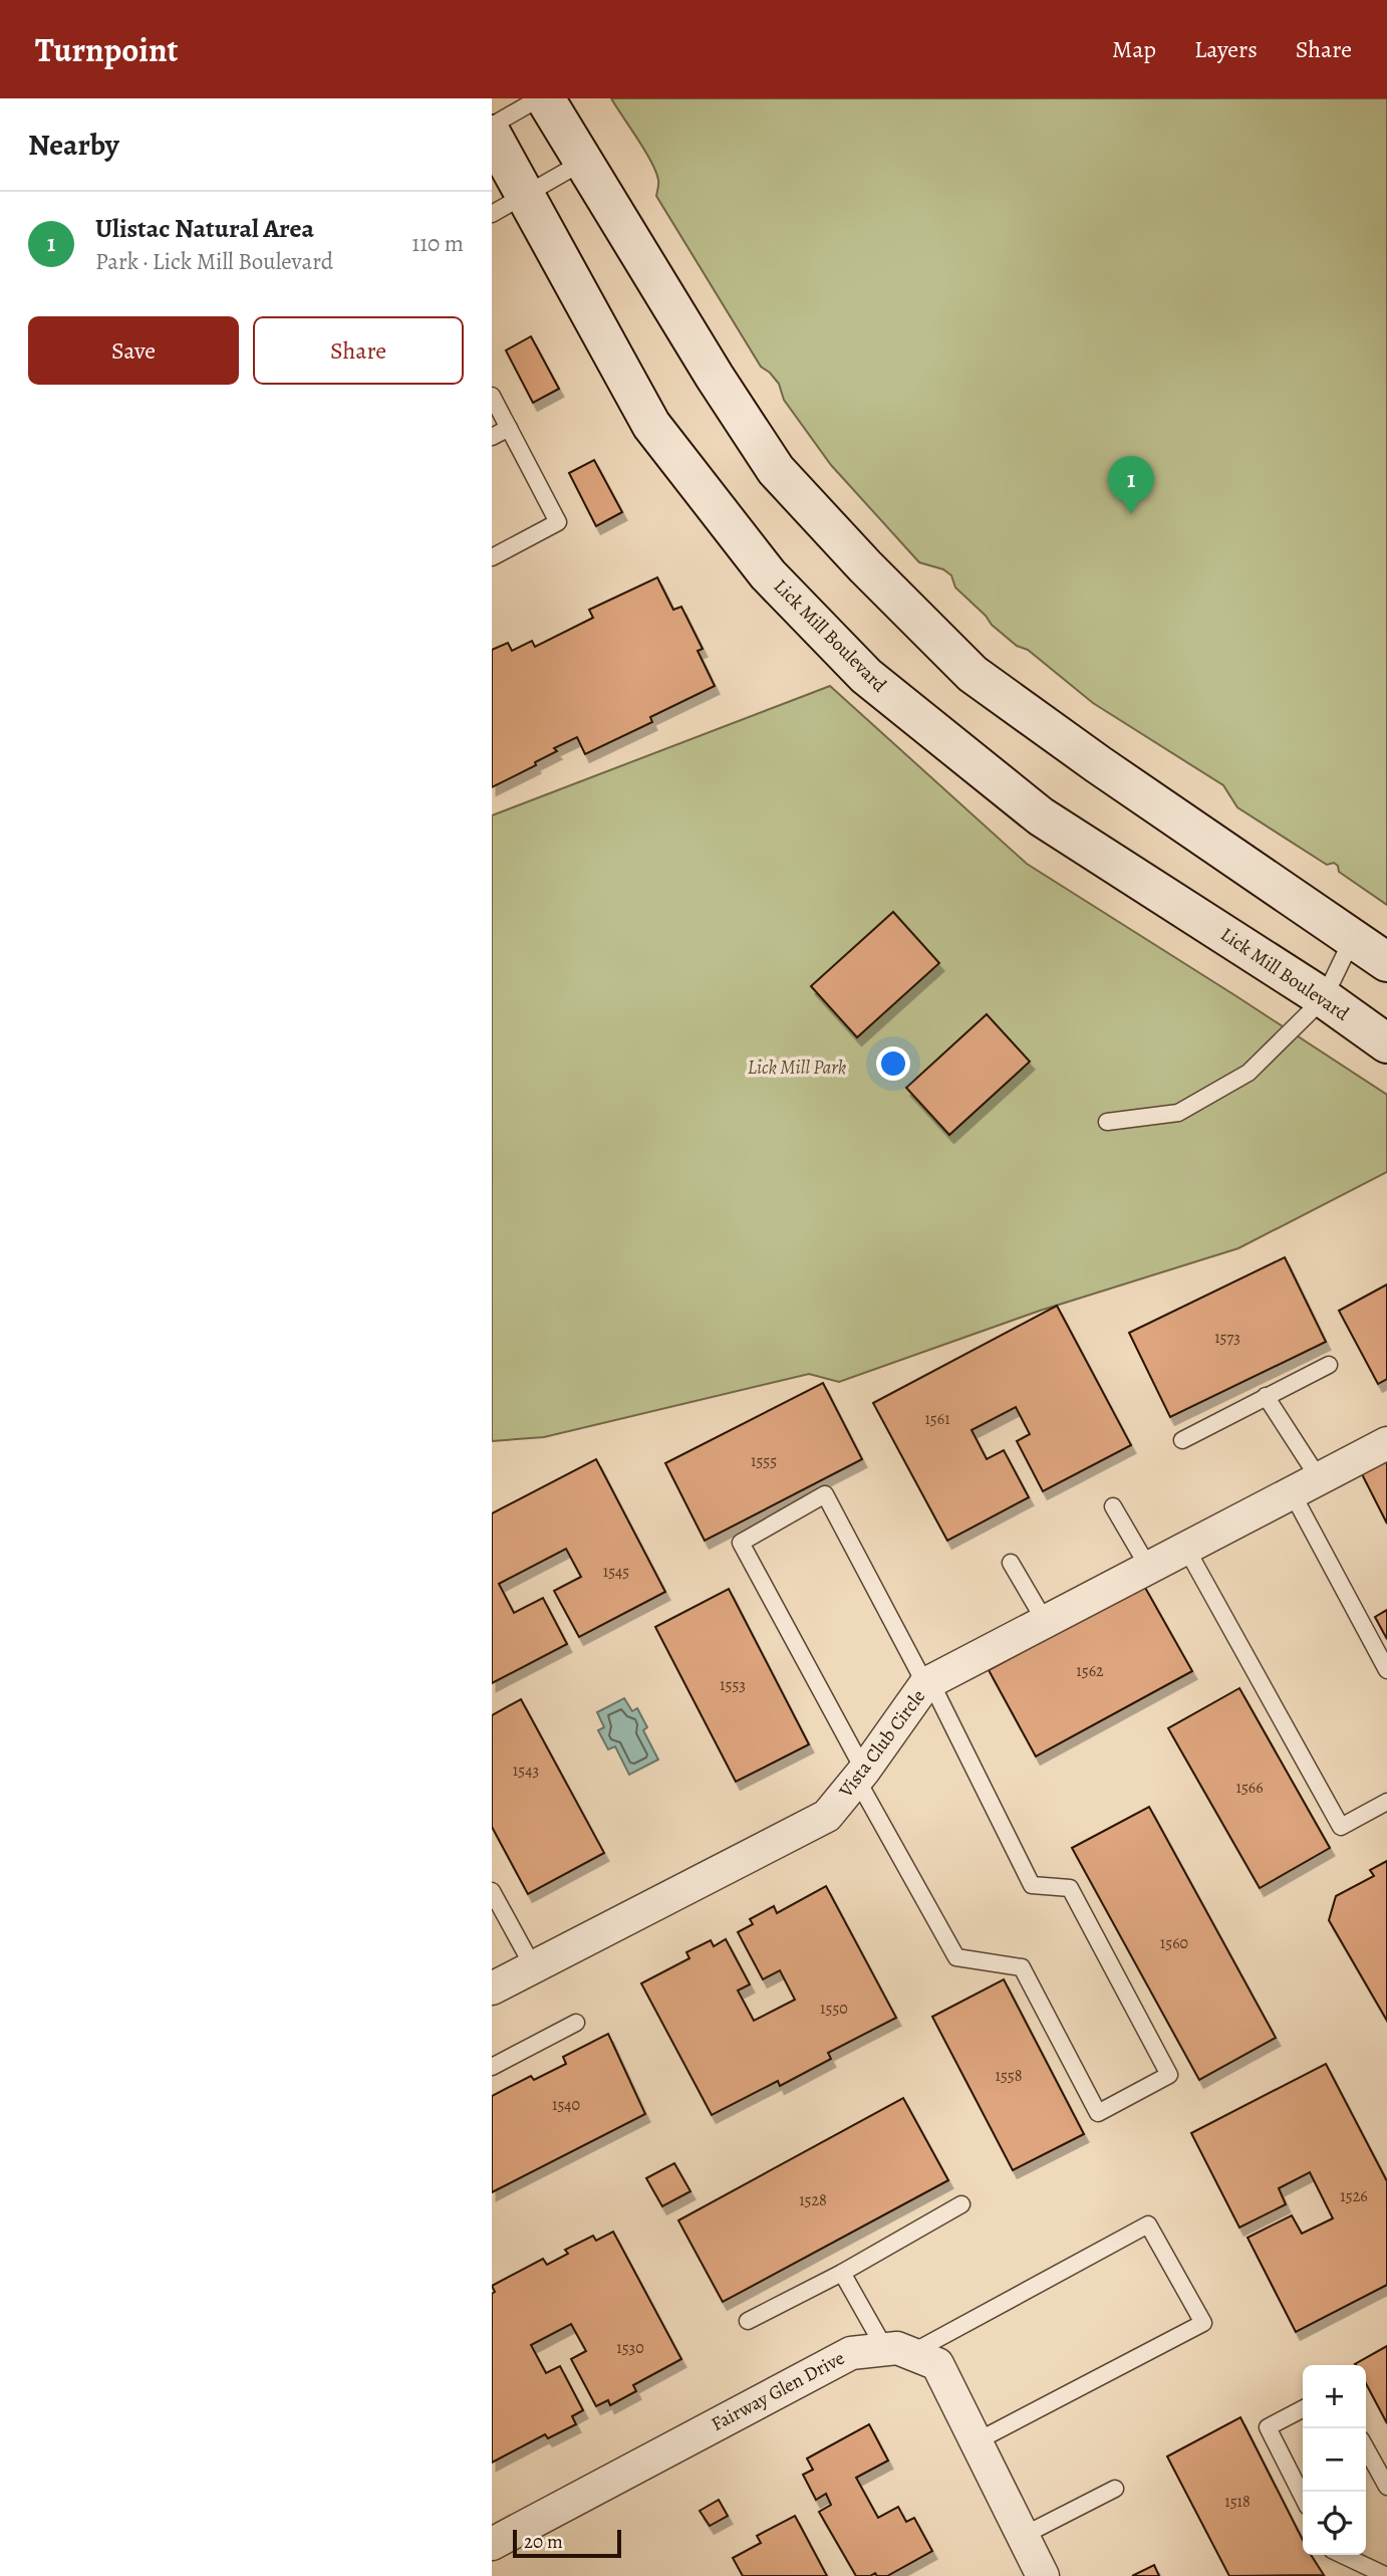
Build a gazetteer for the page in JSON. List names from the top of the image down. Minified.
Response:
{"streets":{"main road":["Lick Mill Boulevard"],"street":["Vista Club Circle","Fairway Glen Drive"]},"parks":["Lick Mill Park"],"house_numbers":["1573","1561","1555","1545","1562","1553","1543","1566","1560","1550","1558","1540","1526","1528","1530","1518"],"scale_bar":"20 m","page":{"header":"Turnpoint","nav":["Map","Layers","Share"],"heading":"Nearby","list":[{"mark":"1","name":"Ulistac Natural Area","note":"Park · Lick Mill Boulevard","value":"110 m"}],"buttons":["Save","Share"],"pins":"1","map_buttons":["+","−"],"scale":"20 m"}}
